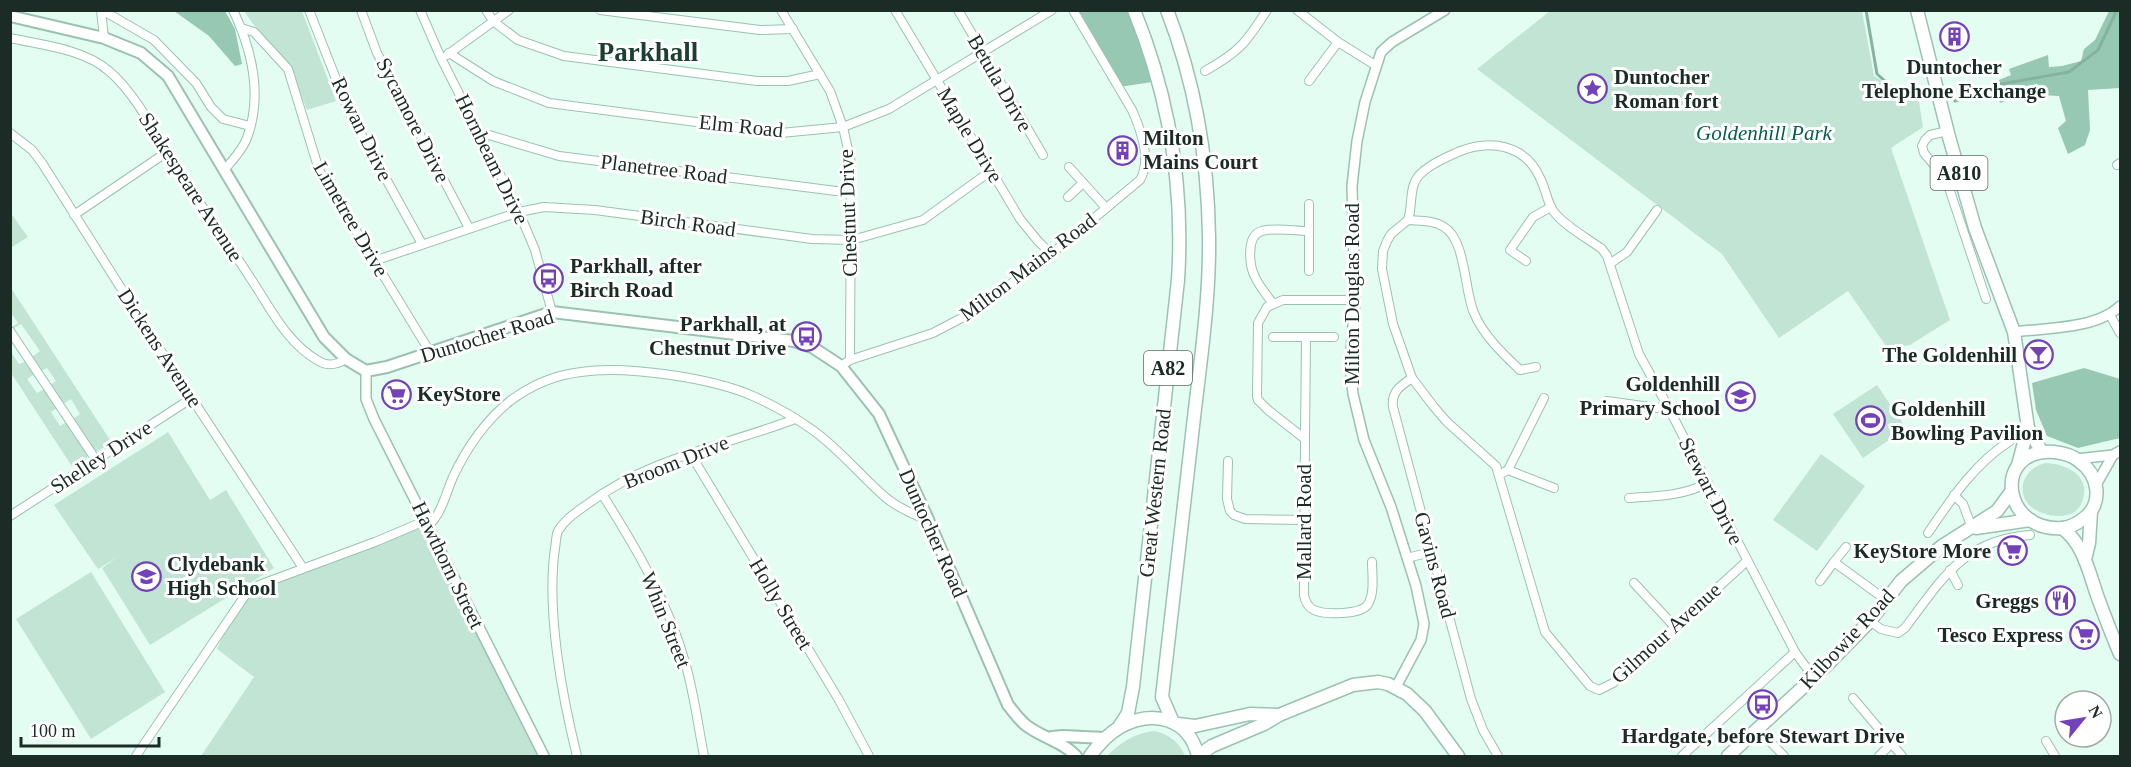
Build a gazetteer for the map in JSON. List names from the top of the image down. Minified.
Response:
{"streets":{"main road":["A810","Duntocher Road","A82","Great Western Road","Kilbowie Road"],"street":["Betula Drive","Sycamore Drive","Elm Road","Rowan Drive","Maple Drive","Hornbeam Drive","Planetree Road","Shakespeare Avenue","Chestnut Drive","Limetree Drive","Birch Road","Milton Mains Road","Milton Douglas Road","Dickens Avenue","Shelley Drive","Broom Drive","Stewart Drive","Mallard Road","Hawthorn Street","Gavins Road","Holly Street","Whin Street","Gilmour Avenue"]},"crossings":[["Betula Drive","Elm Road"],["Sycamore Drive","Birch Road"],["Elm Road","Maple Drive"],["Elm Road","Chestnut Drive"],["Rowan Drive","Birch Road"],["Maple Drive","Birch Road"],["Maple Drive","Milton Mains Road"],["Hornbeam Drive","Planetree Road"],["Hornbeam Drive","Birch Road"],["Hornbeam Drive","Duntocher Road"],["Planetree Road","Chestnut Drive"],["A810","Kilbowie Road"],["Chestnut Drive","Birch Road"],["Chestnut Drive","Milton Mains Road"],["Chestnut Drive","Duntocher Road"],["Limetree Drive","Birch Road"],["Limetree Drive","Duntocher Road"],["Milton Mains Road","Duntocher Road"],["Duntocher Road","A82"],["Duntocher Road","Hawthorn Street"],["Dickens Avenue","Shelley Drive"],["A82","Great Western Road"],["Broom Drive","Holly Street"],["Broom Drive","Whin Street"],["Stewart Drive","Gilmour Avenue"],["Stewart Drive","Kilbowie Road"],["Gavins Road","Gilmour Avenue"]],"districts":["Parkhall"],"parks":["Goldenhill Park"],"places":{"building":["Duntocher Telephone Exchange","Milton Mains Court"],"place":["Duntocher Roman fort"],"bus stop":["Parkhall, after Birch Road","Parkhall, at Chestnut Drive","Hardgate, before Stewart Drive"],"bar":["The Goldenhill"],"supermarket":["KeyStore","KeyStore More","Tesco Express"],"school or university":["Goldenhill Primary School","Clydebank High School"],"sports":["Goldenhill Bowling Pavilion"],"restaurant":["Greggs"]},"scale_bar":"100 m","north":"top right"}
